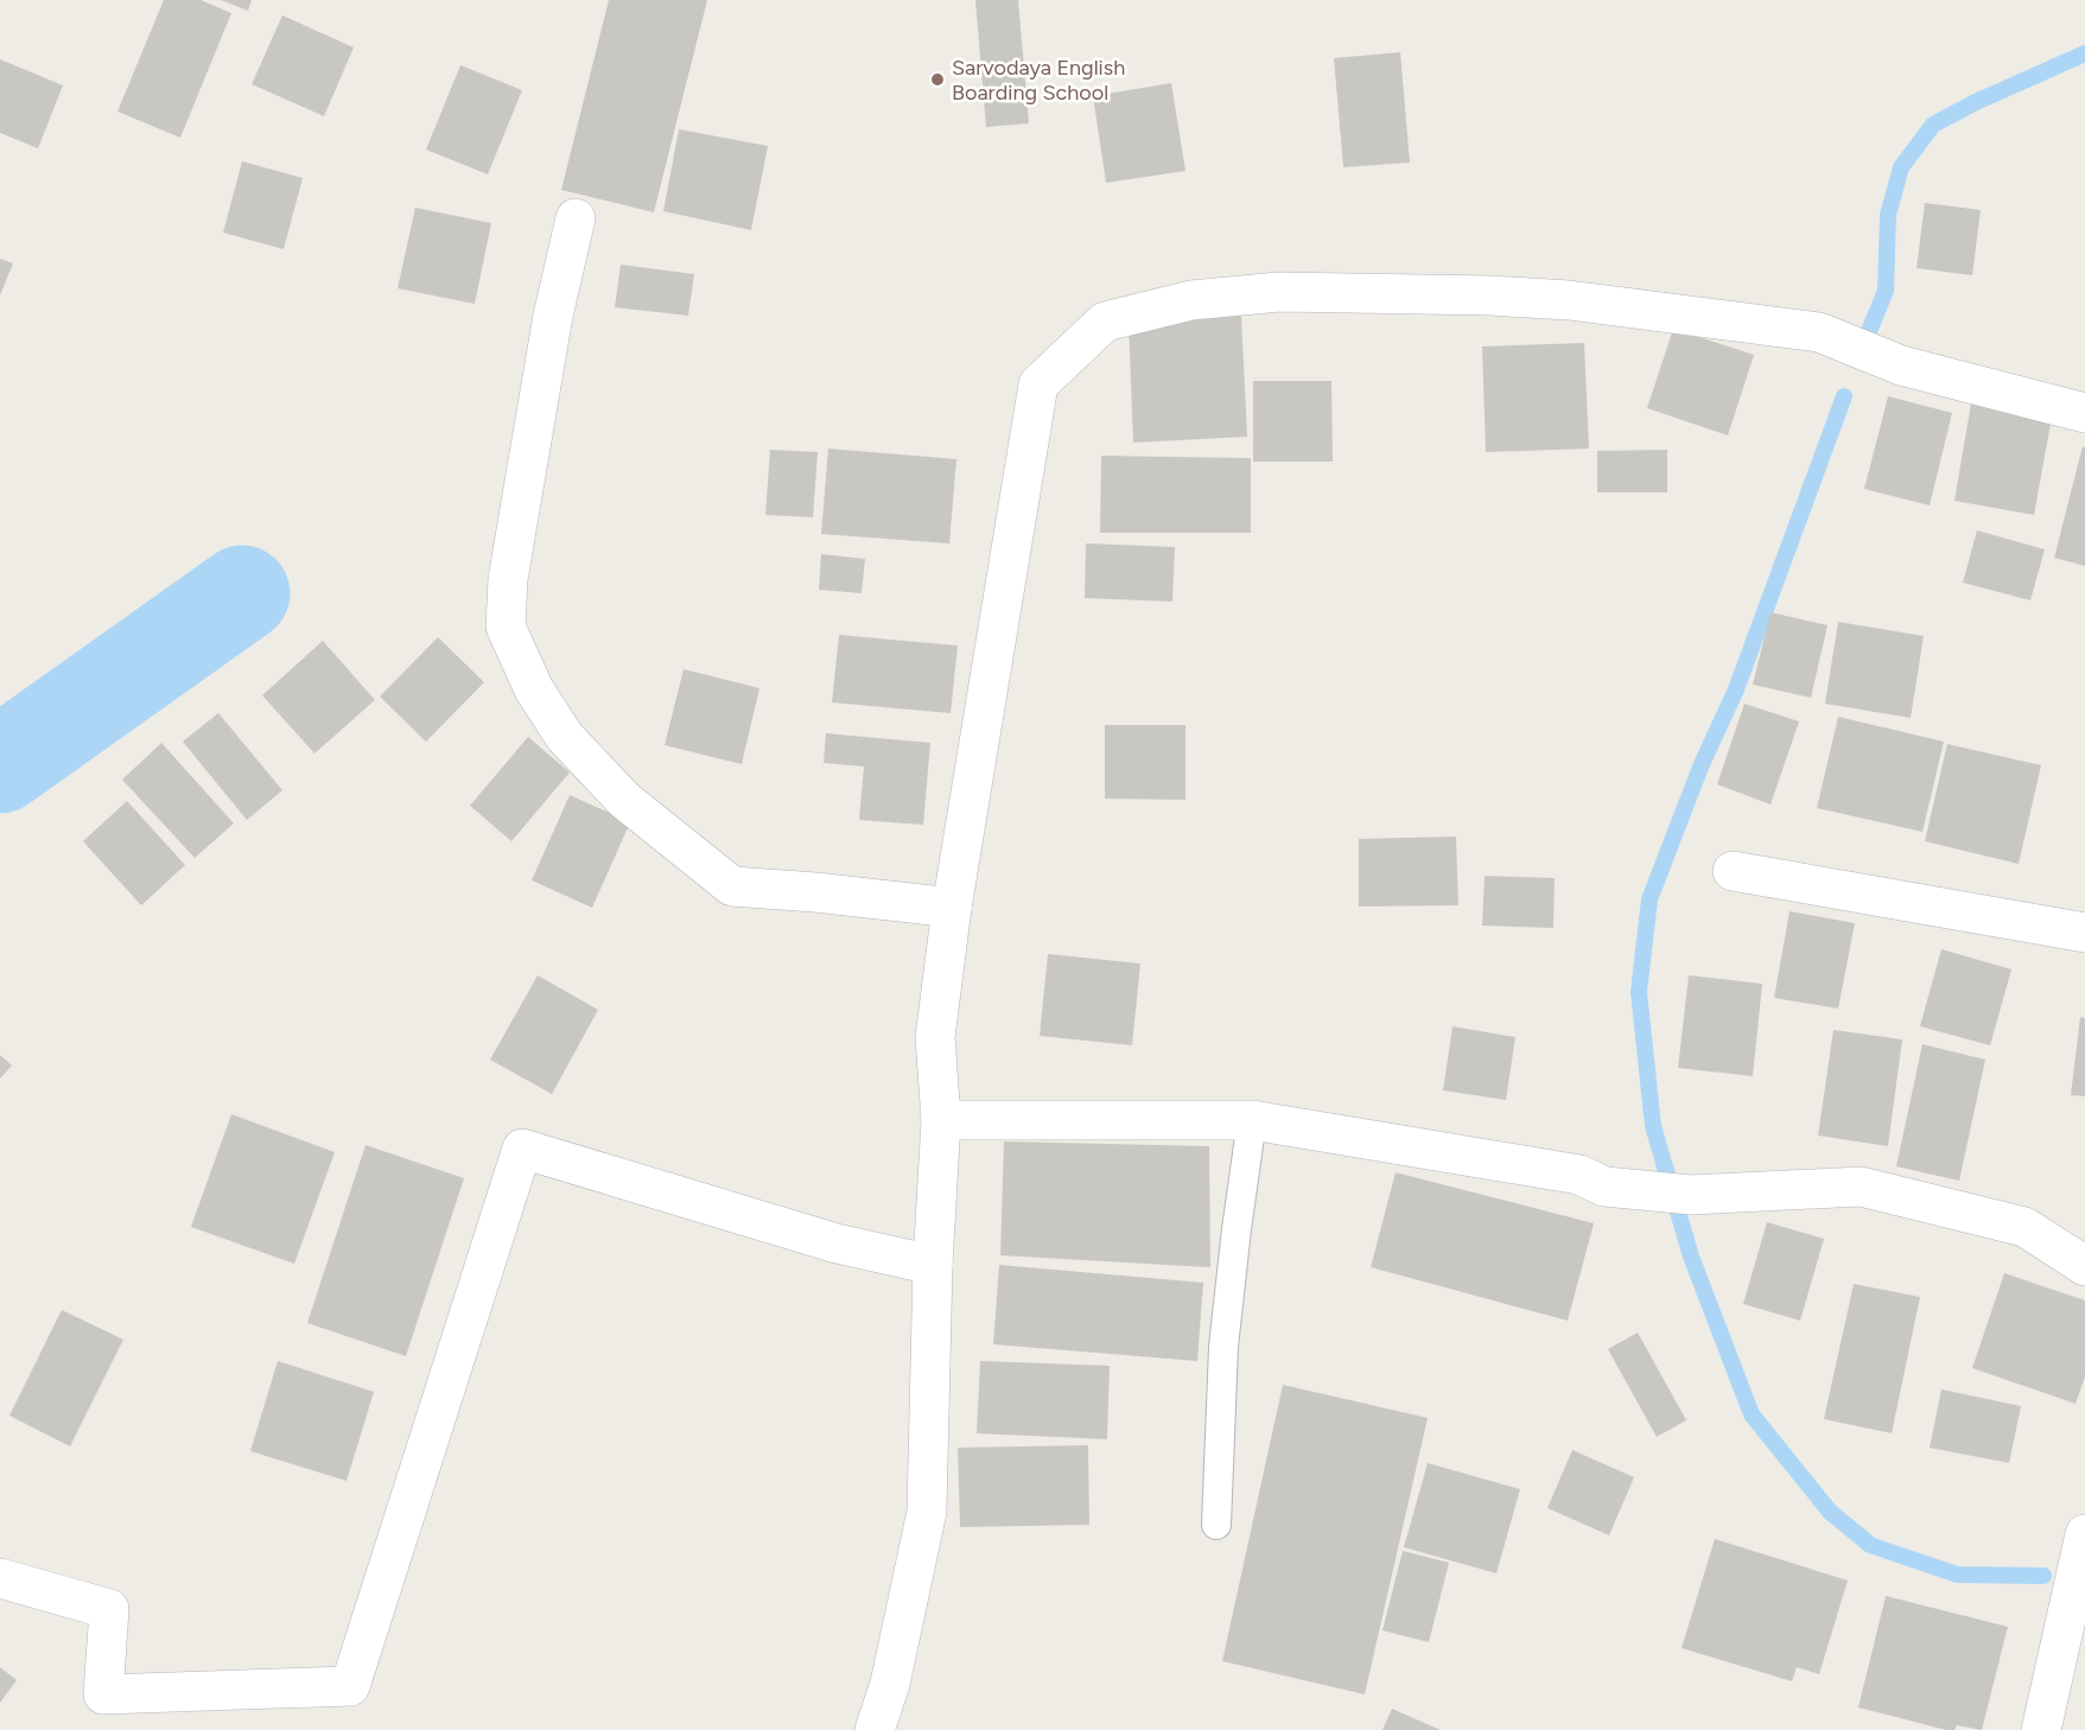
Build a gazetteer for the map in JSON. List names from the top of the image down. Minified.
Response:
{"places":["Sarvodaya English Boarding School"]}
